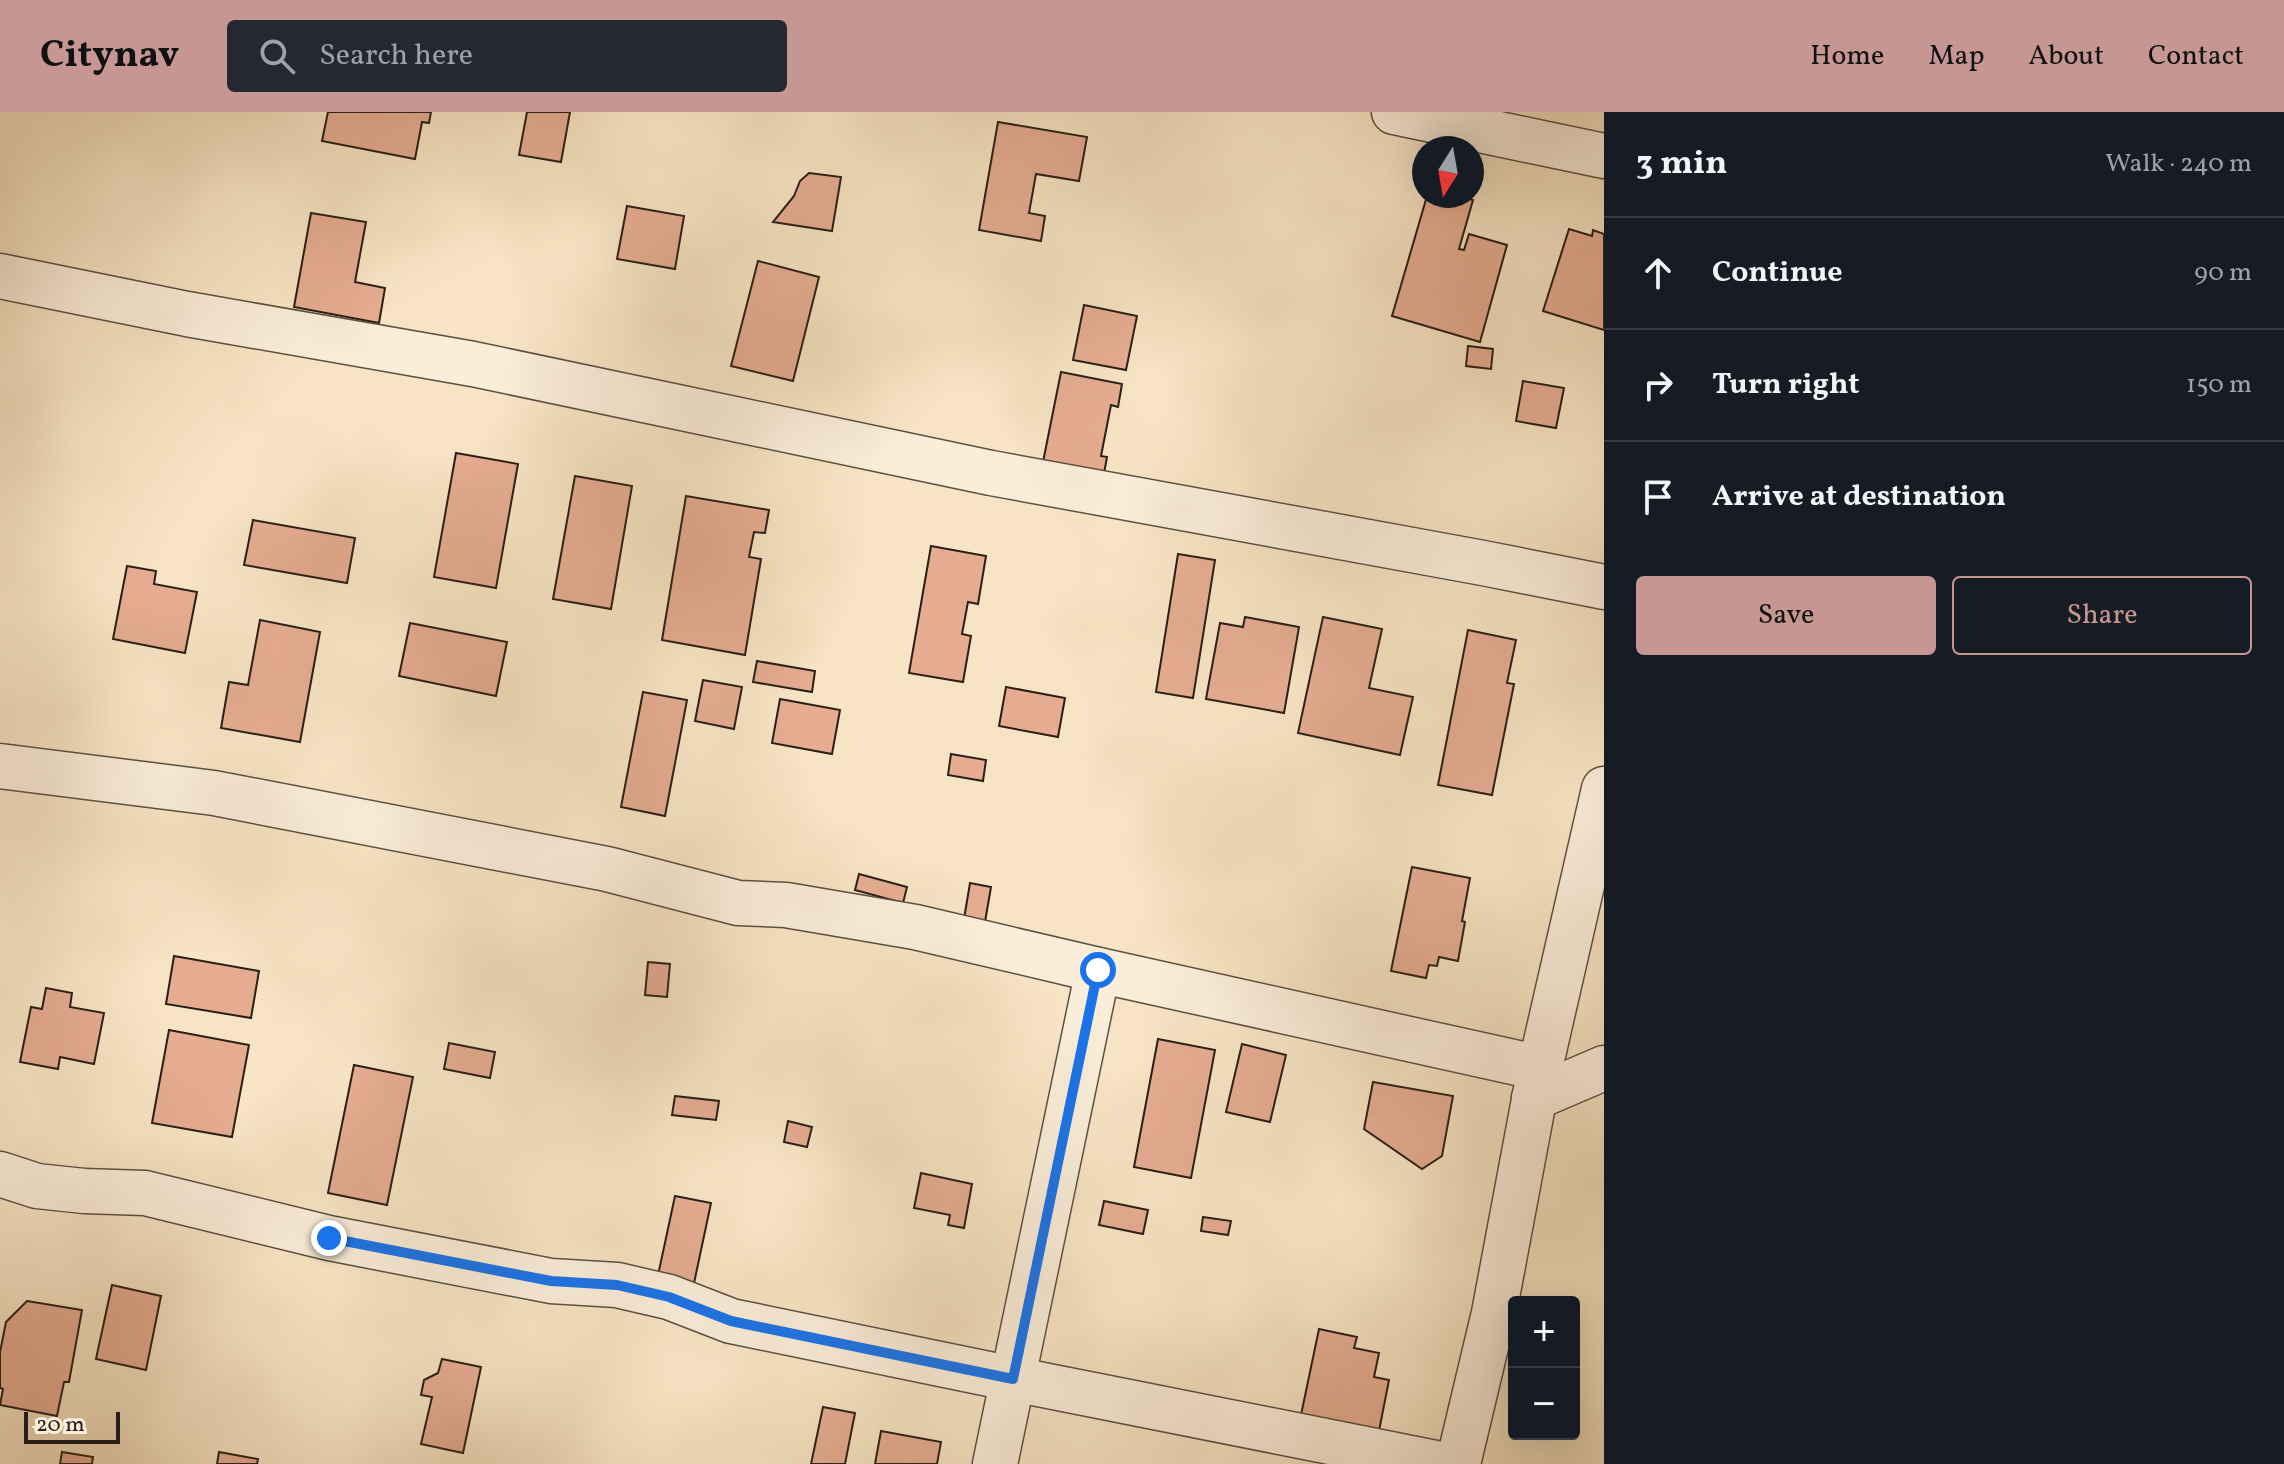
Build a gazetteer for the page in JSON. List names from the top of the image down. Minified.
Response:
{"scale_bar":"20 m","north":"bottom","page":{"header":"Citynav","search":"Search here","nav":["Home","Map","About","Contact"],"heading":["3 min","Walk · 240 m"],"list":[["Continue","90 m"],["Turn right","150 m"],"Arrive at destination"],"buttons":["Save","Share"],"map_buttons":["+","−"],"scale":"20 m"}}
